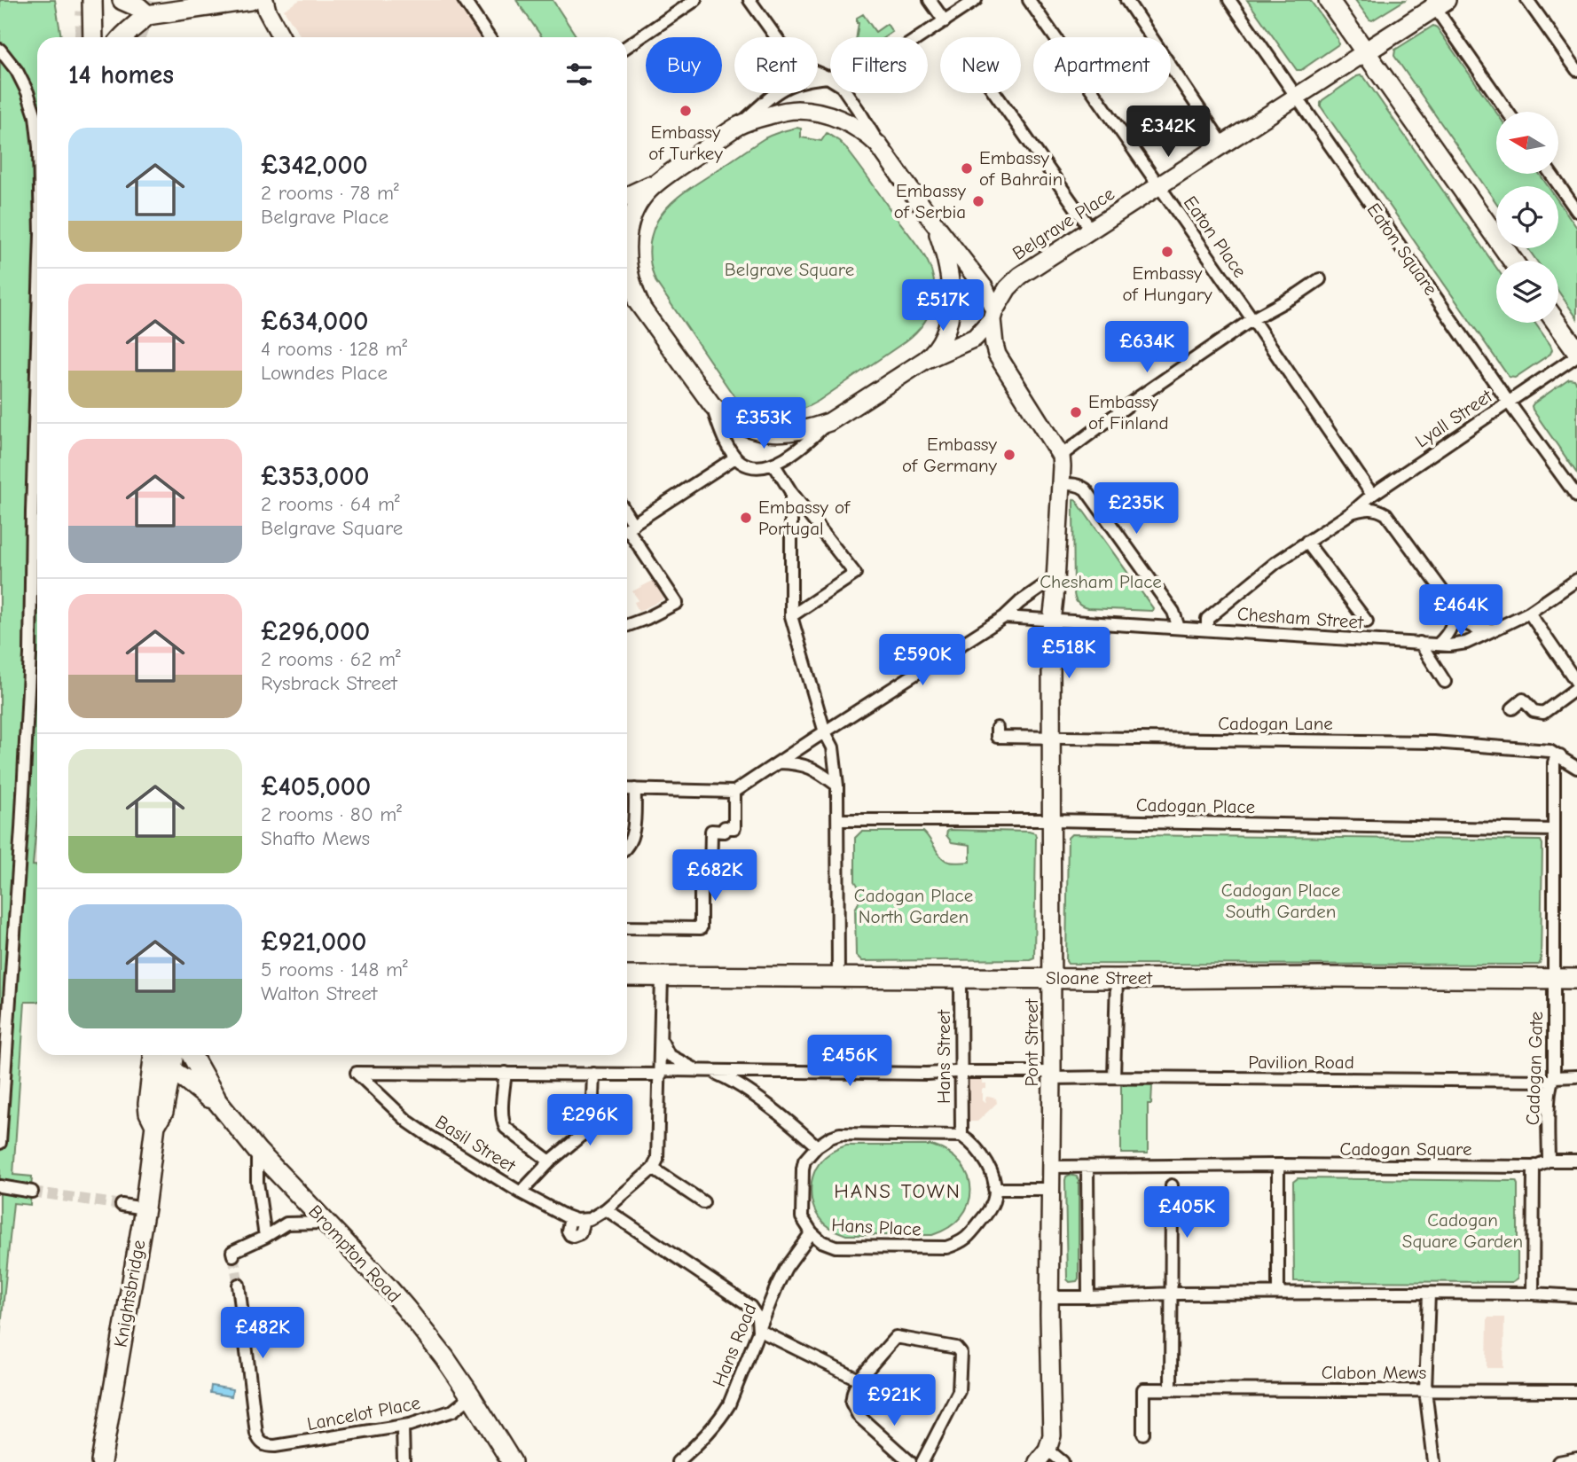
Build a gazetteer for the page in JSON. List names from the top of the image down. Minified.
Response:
{"streets":{"main road":["Belgrave Place","Sloane Street","Pont Street","Brompton Road","Knightsbridge"],"street":["Eaton Place","Eaton Square","Lyall Street","Chesham Street","Cadogan Lane","Cadogan Place","Hans Street","Pavilion Road","Cadogan Gate","Basil Street","Cadogan Square","Hans Place","Hans Road","Clabon Mews","Lancelot Place"]},"crossings":[["Belgrave Place","Eaton Place"],["Belgrave Place","Eaton Square"],["Eaton Place","Lyall Street"],["Eaton Square","Lyall Street"],["Lyall Street","Chesham Street"],["Cadogan Lane","Pont Street"],["Cadogan Place","Pont Street"],["Sloane Street","Pont Street"],["Sloane Street","Hans Street"],["Sloane Street","Cadogan Gate"],["Pont Street","Pavilion Road"],["Pont Street","Cadogan Square"],["Hans Street","Pavilion Road"],["Hans Street","Hans Place"],["Hans Street","Hans Road"],["Pavilion Road","Cadogan Gate"],["Cadogan Gate","Cadogan Square"],["Hans Place","Hans Road"],["Brompton Road","Knightsbridge"],["Brompton Road","Lancelot Place"]],"districts":["HANS TOWN"],"parks":["Belgrave Square","Chesham Place","Cadogan Place South Garden","Cadogan Place North Garden","Cadogan Square Garden"],"places":["Embassy of Turkey","Embassy of Bahrain","Embassy of Serbia","Embassy of Hungary","Embassy of Finland","Embassy of Germany","Embassy of Portugal"],"north":"left","page":{"chip":["Buy","Rent","Filters","New","Apartment"],"heading":"14 homes","price":["£342K","£517K","£634K","£353K","£235K","£464K","£518K","£590K","£682K","£456K","£296K","£405K","£482K","£921K"],"list":[{"name":"£342,000","note":"2 rooms · 78 m² · Belgrave Place"},{"name":"£634,000","note":"4 rooms · 128 m² · Lowndes Place"},{"name":"£353,000","note":"2 rooms · 64 m² · Belgrave Square"},{"name":"£296,000","note":"2 rooms · 62 m² · Rysbrack Street"},{"name":"£405,000","note":"2 rooms · 80 m² · Shafto Mews"},{"name":"£921,000","note":"5 rooms · 148 m² · Walton Street"}]}}
